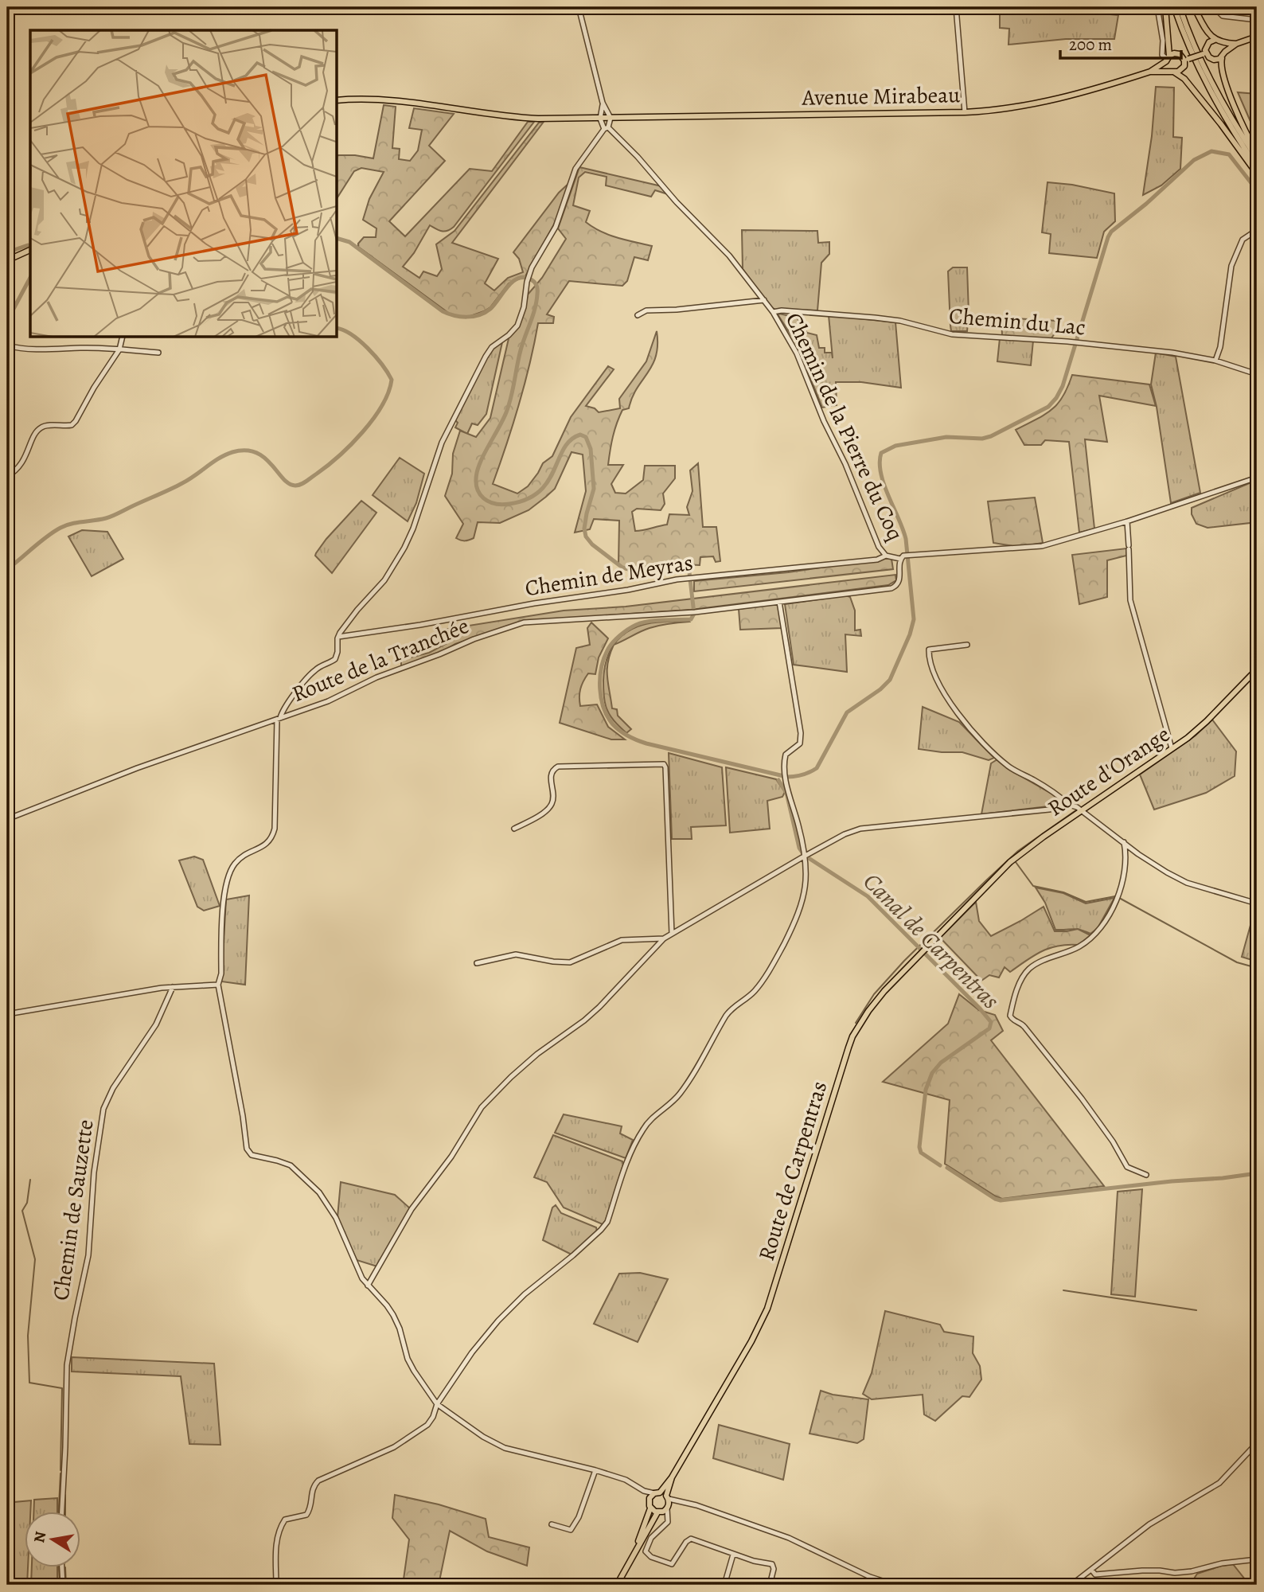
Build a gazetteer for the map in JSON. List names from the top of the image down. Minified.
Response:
{"streets":{"main road":["Avenue Mirabeau","Route d'Orange","Route de Carpentras"],"street":["Chemin du Lac","Chemin de la Pierre du Coq","Chemin de Meyras","Route de la Tranchée","Chemin de Sauzette"]},"crossings":[["Chemin du Lac","Chemin de la Pierre du Coq"],["Chemin de la Pierre du Coq","Chemin de Meyras"],["Chemin de la Pierre du Coq","Route de la Tranchée"],["Route d'Orange","Route de Carpentras"]],"water":["Canal de Carpentras"],"scale_bar":"200 m","north":"left"}
